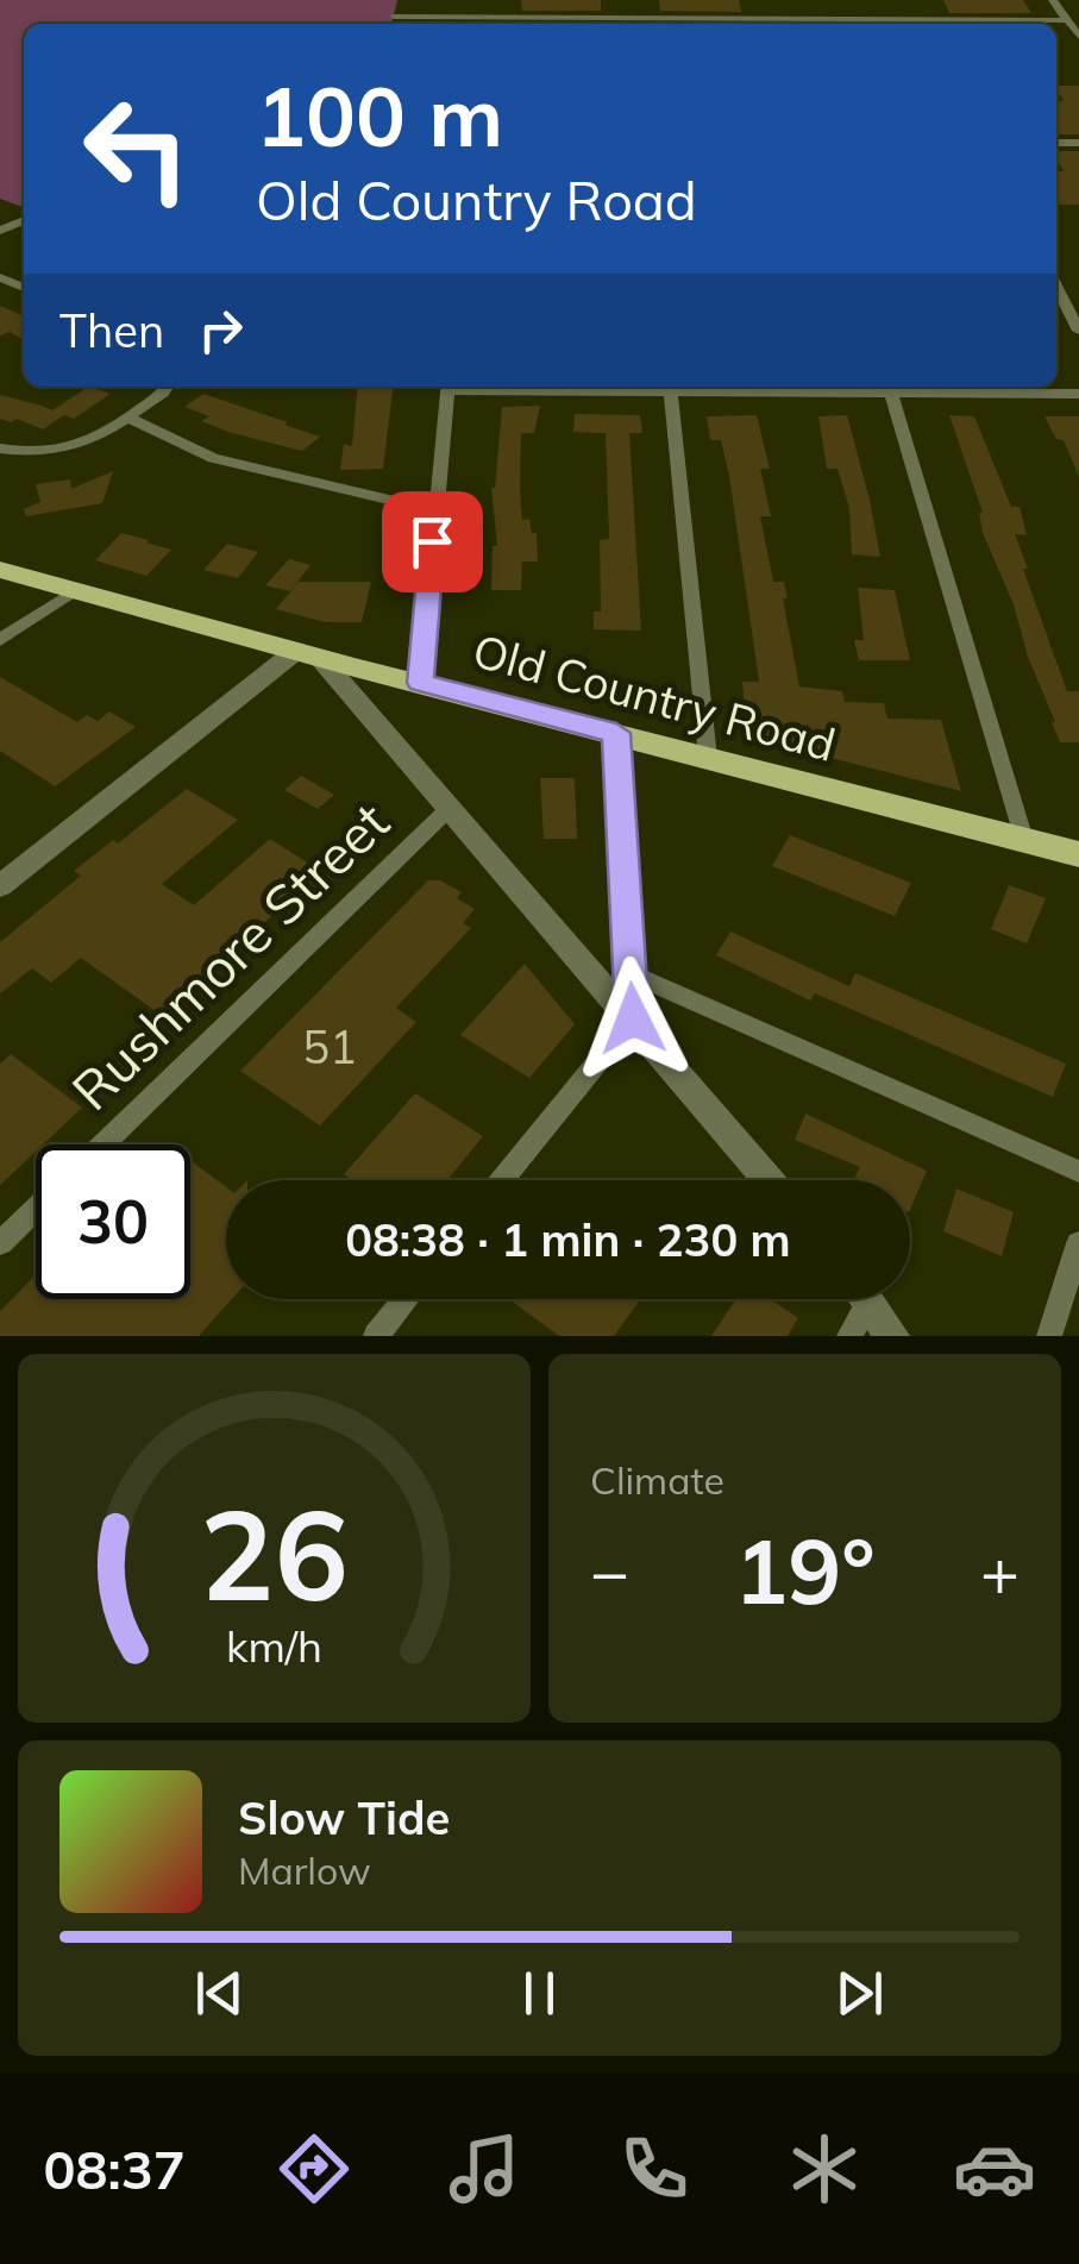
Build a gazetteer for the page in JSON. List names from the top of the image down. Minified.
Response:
{"streets":{"main road":["Old Country Road"],"street":["Rushmore Street"]},"house_numbers":["51"],"page":{"turn":["100 m","Old Country Road"],"then":"Then","limit":"30","trip":"08:38 · 1 min · 230 m","tile":"Climate","heat":["−","19°","+"],"song":["Slow Tide","Marlow"],"tabs":"08:37","gauge":["26","km/h"]}}
